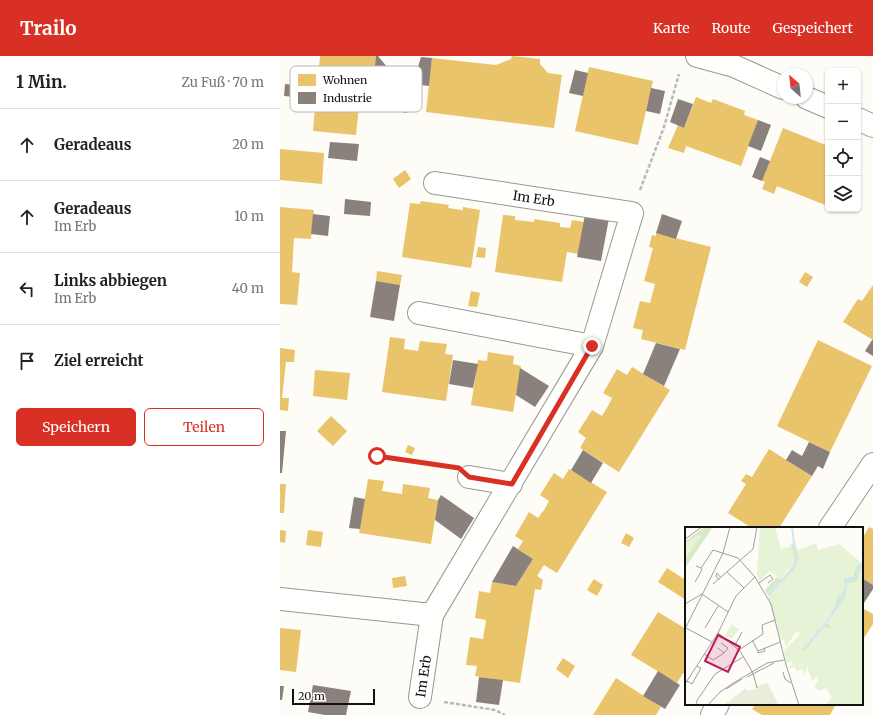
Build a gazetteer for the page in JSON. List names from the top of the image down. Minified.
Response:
{"streets":{"street":["Im Erb"]},"legend":["Wohnen","Industrie"],"scale_bar":"20 m","north":"top left","page":{"header":"Trailo","nav":["Karte","Route","Gespeichert"],"heading":["1 Min.","Zu Fuß · 70 m"],"map_buttons":["+","−"],"list":[["Geradeaus","20 m"],["Geradeaus","Im Erb","10 m"],["Links abbiegen","Im Erb","40 m"],"Ziel erreicht"],"buttons":["Speichern","Teilen"],"scale":"20 m"}}
